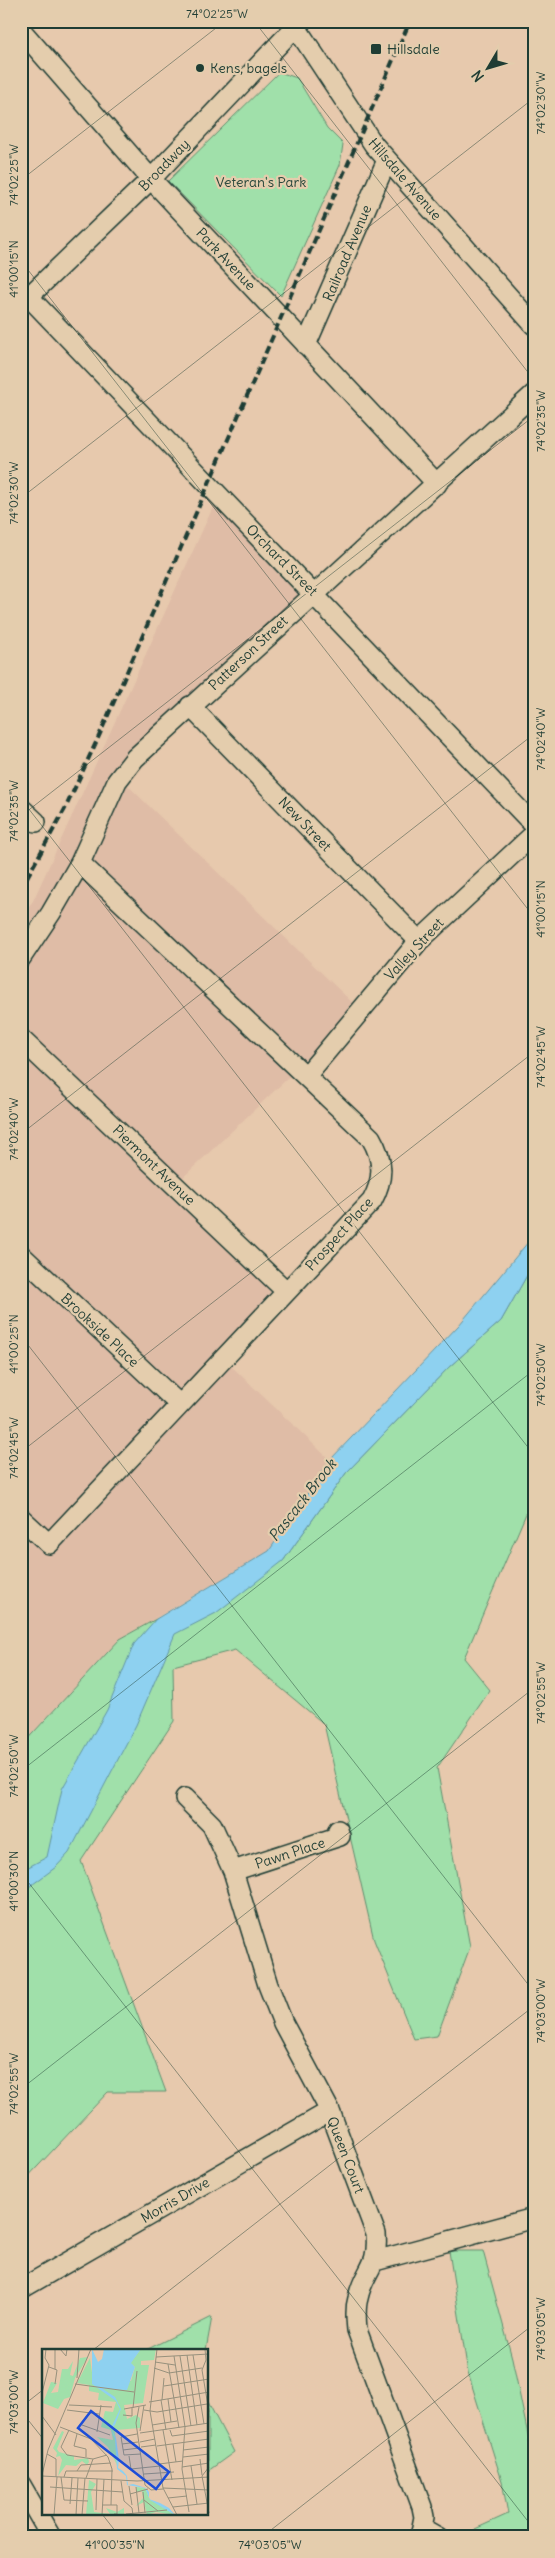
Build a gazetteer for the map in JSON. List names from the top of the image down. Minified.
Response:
{"streets":{"street":["Broadway","Hillsdale Avenue","Railroad Avenue","Park Avenue","Orchard Street","Patterson Street","New Street","Valley Street","Piermont Avenue","Prospect Place","Brookside Place","Pawn Place","Queen Court","Morris Drive"]},"crossings":[["Broadway","Hillsdale Avenue"],["Broadway","Park Avenue"],["Broadway","Orchard Street"],["Hillsdale Avenue","Railroad Avenue"],["Railroad Avenue","Park Avenue"],["Park Avenue","Patterson Street"],["Orchard Street","Patterson Street"],["Patterson Street","New Street"],["Patterson Street","Prospect Place"],["New Street","Valley Street"],["Valley Street","Prospect Place"],["Piermont Avenue","Prospect Place"],["Prospect Place","Brookside Place"],["Pawn Place","Queen Court"],["Queen Court","Morris Drive"]],"water":["Pascack Brook"],"parks":["Veteran's Park"],"places":{"transit":["Hillsdale"],"other":["Kens, bagels"]},"north":"bottom left","coordinates":["74°02'25\"W","74°02'30\"W","41°00'15\"N","74°02'35\"W","74°02'40\"W","74°02'45\"W","41°00'25\"N","74°02'50\"W","74°02'55\"W","41°00'30\"N","74°03'00\"W","74°03'05\"W","41°00'35\"N"]}
